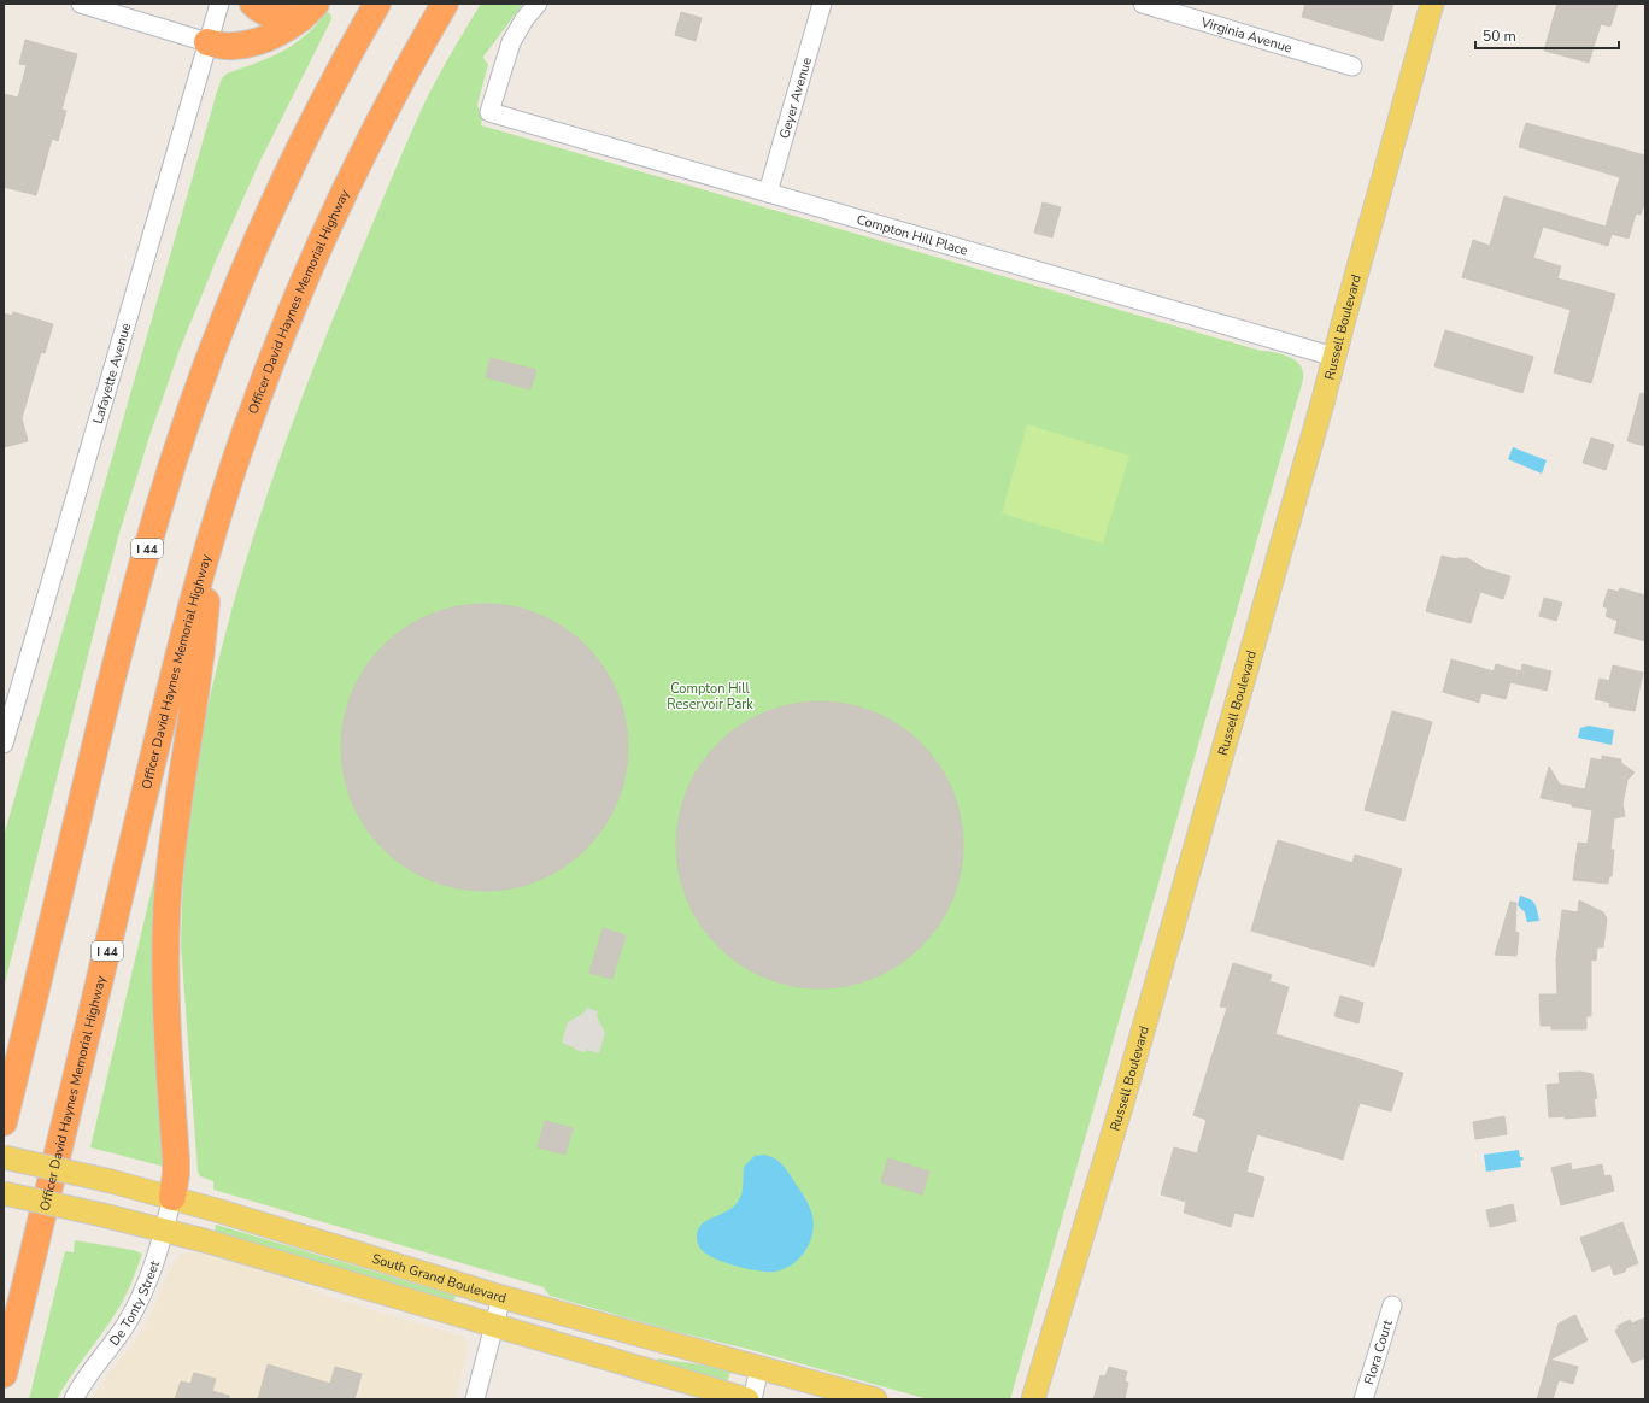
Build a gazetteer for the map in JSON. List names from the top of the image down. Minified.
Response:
{"streets":{"highway":["Officer David Haynes Memorial Highway","I 44"],"main road":["Russell Boulevard","South Grand Boulevard"],"street":["Virginia Avenue","Geyer Avenue","Compton Hill Place","Lafayette Avenue","De Tonty Street","Flora Court"]},"crossings":[["Geyer Avenue","Compton Hill Place"],["Compton Hill Place","Russell Boulevard"],["South Grand Boulevard","De Tonty Street"]],"parks":["Compton Hill Reservoir Park"],"scale_bar":"50 m"}
